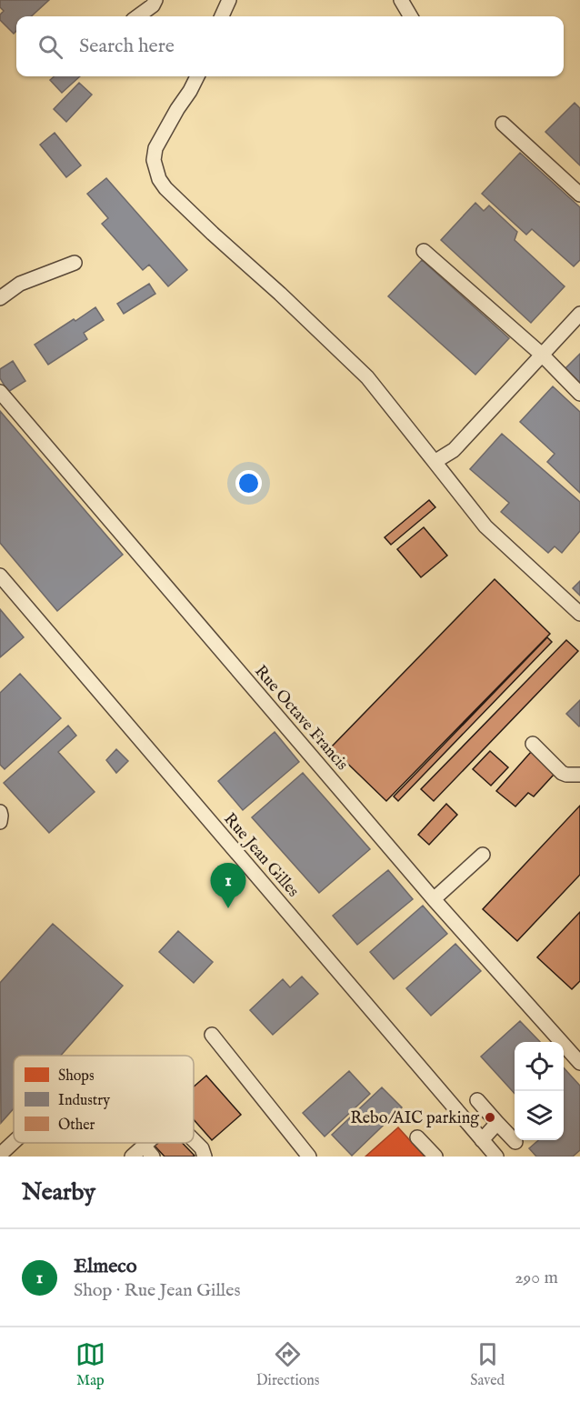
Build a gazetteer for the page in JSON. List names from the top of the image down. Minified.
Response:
{"streets":{"street":["Rue Octave Francis","Rue Jean Gilles"]},"places":["Rebo/AIC parking"],"legend":["Shops","Industry","Other"],"page":{"search":"Search here","pins":"1","heading":"Nearby","list":[{"mark":"1","name":"Elmeco","note":"Shop · Rue Jean Gilles","value":"290 m"}],"nav":["Map","Directions","Saved"]}}
